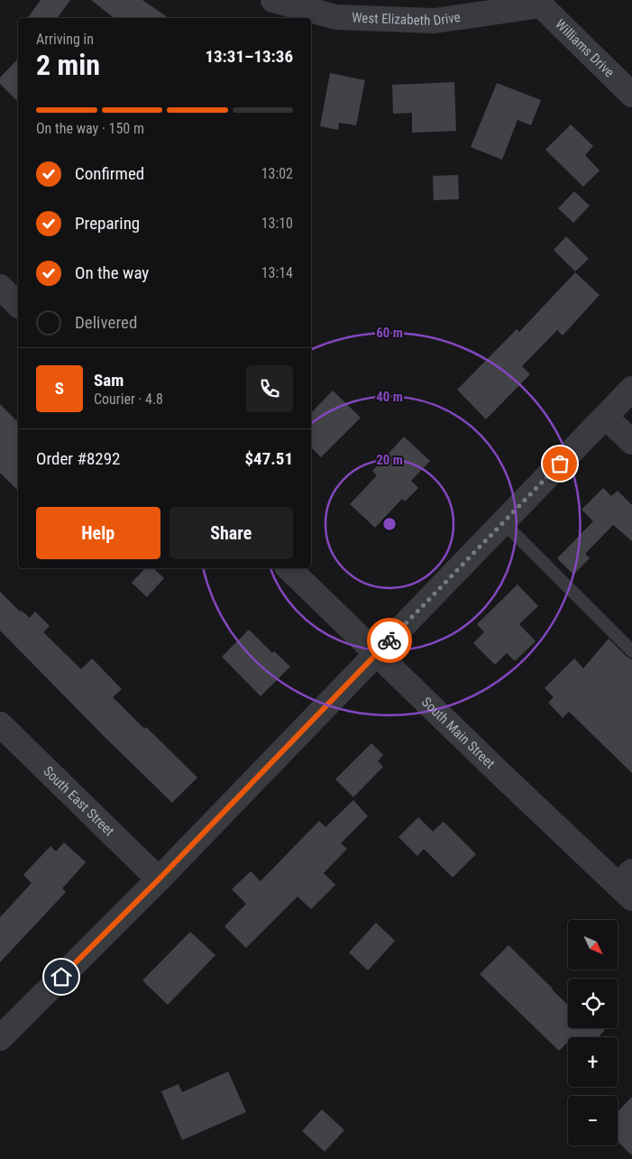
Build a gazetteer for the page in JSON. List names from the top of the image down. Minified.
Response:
{"streets":{"street":["West Elizabeth Drive","Williams Drive","South Main Street","South East Street"]},"crossings":[["West Elizabeth Drive","Williams Drive"]],"north":"bottom right","page":{"heading":["2 min","Arriving in","13:31–13:36"],"panel":["Sam","Courier · 4.8","Order #8292","$47.51"],"bar":"On the way · 150 m","list":[["Confirmed","13:02"],["Preparing","13:10"],["On the way","13:14"],"Delivered"],"round":"S","buttons":["Help","Share"],"map_buttons":["+","−"]},"rings":["60 m","40 m","20 m"]}
